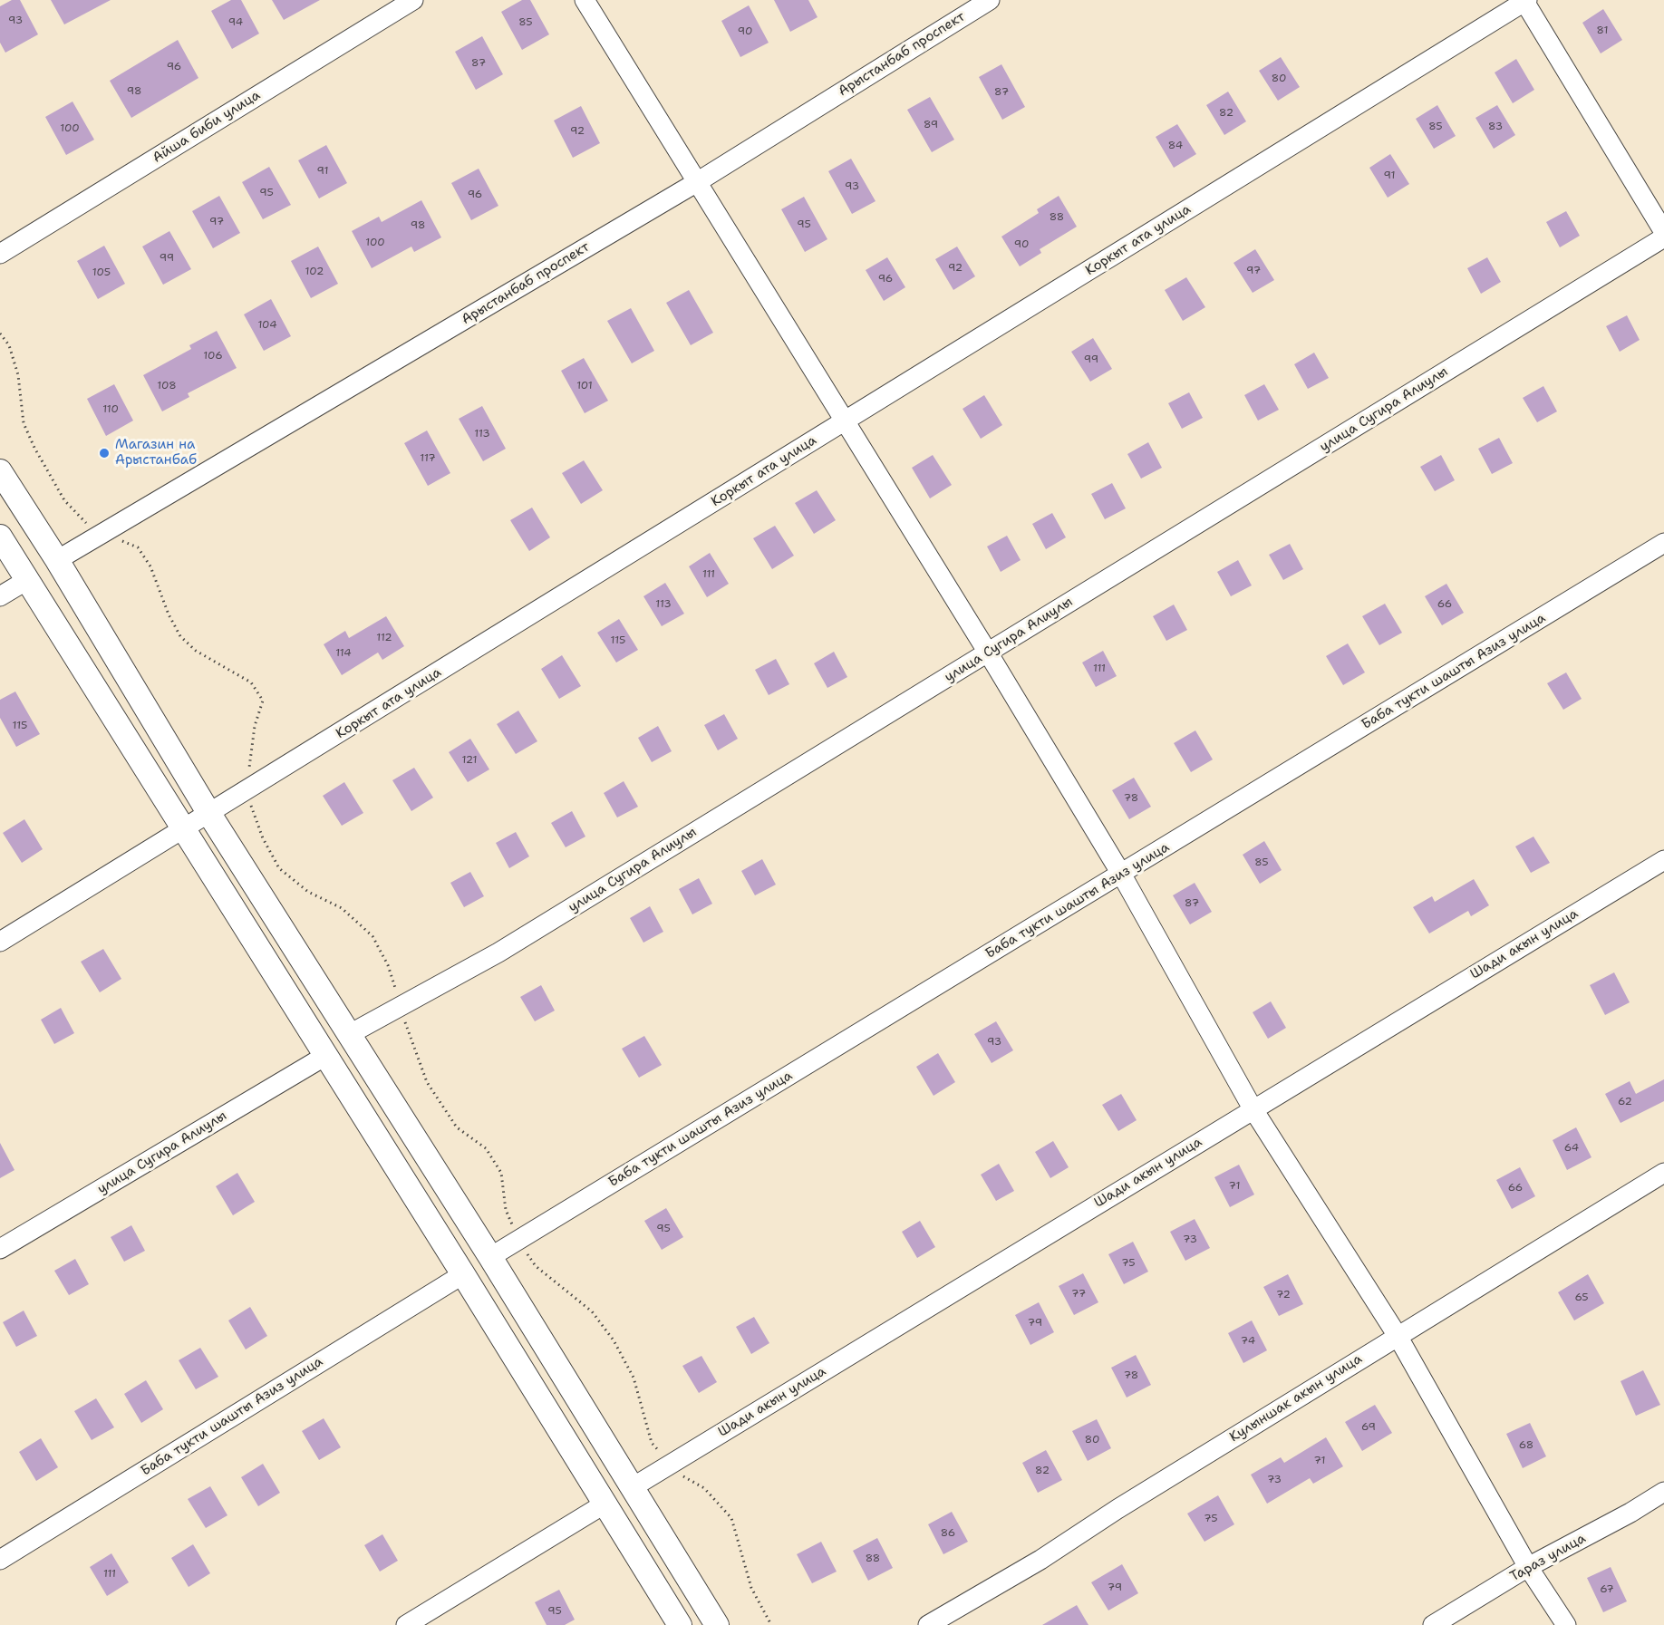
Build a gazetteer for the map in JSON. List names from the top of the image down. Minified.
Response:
{"streets":{"street":["Арыстанбаб проспект","Айша биби улица","Коркыт ата улица","улица Сугира Алиулы","Баба тукти шашты Азиз улица","Шади акын улица","Кулыншак акын улица","Тараз улица"]},"places":["Магазин на Арыстанбаб"],"house_numbers":["93","94","85","81","90","87","96","80","98","87","82","89","85","83","100","92","84","91","91","93","95","96","88","97","95","98","100","90","99","92","97","102","105","96","104","106","99","108","101","110","113","117","111","113","66","112","115","114","111","115","121","78","85","87","93","62","64","71","66","95","73","75","77","72","65","79","74","78","69","80","68","71","82","73","75","86","88","111","79","67","95"]}
